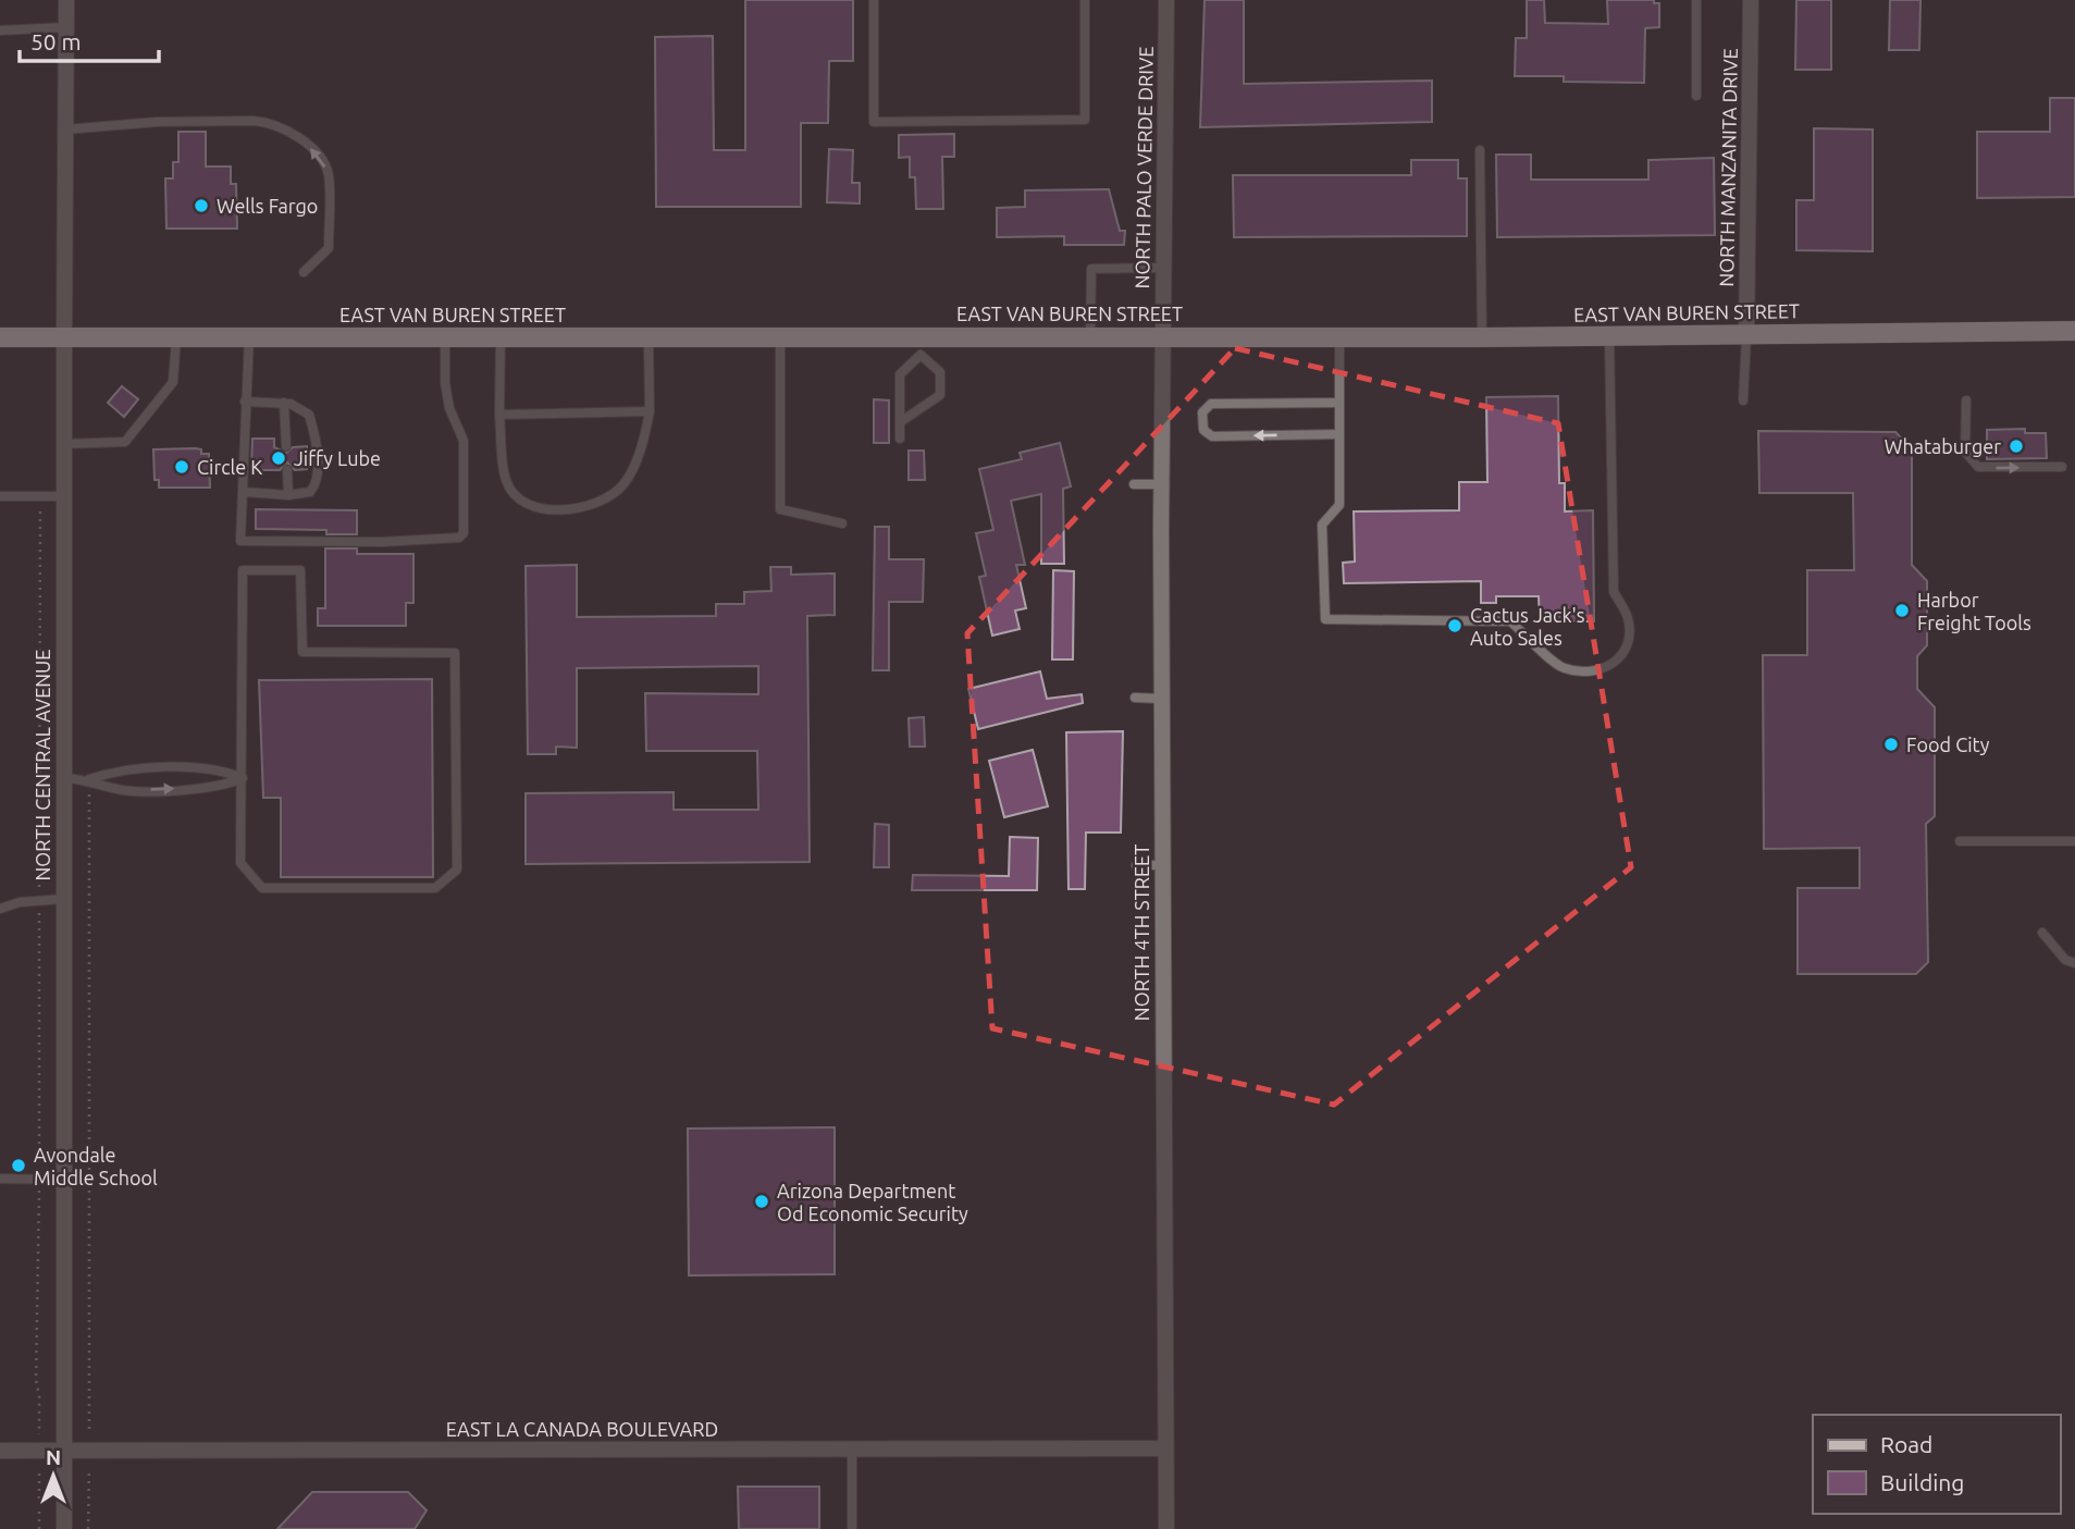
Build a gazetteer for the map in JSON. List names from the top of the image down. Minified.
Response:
{"streets":{"main road":["EAST VAN BUREN STREET"],"street":["NORTH PALO VERDE DRIVE","NORTH MANZANITA DRIVE","NORTH CENTRAL AVENUE","NORTH 4TH STREET","EAST LA CANADA BOULEVARD"]},"crossings":[["NORTH PALO VERDE DRIVE","EAST VAN BUREN STREET"],["NORTH PALO VERDE DRIVE","NORTH 4TH STREET"],["NORTH MANZANITA DRIVE","EAST VAN BUREN STREET"],["EAST VAN BUREN STREET","NORTH CENTRAL AVENUE"],["EAST VAN BUREN STREET","NORTH 4TH STREET"],["NORTH CENTRAL AVENUE","EAST LA CANADA BOULEVARD"],["NORTH 4TH STREET","EAST LA CANADA BOULEVARD"]],"places":["Wells Fargo","Whataburger","Jiffy Lube","Circle K","Harbor Freight Tools","Cactus Jack's Auto Sales","Food City","Avondale Middle School","Arizona Department Od Economic Security"],"legend":["Road","Building"],"scale_bar":"50 m","north":"top"}
